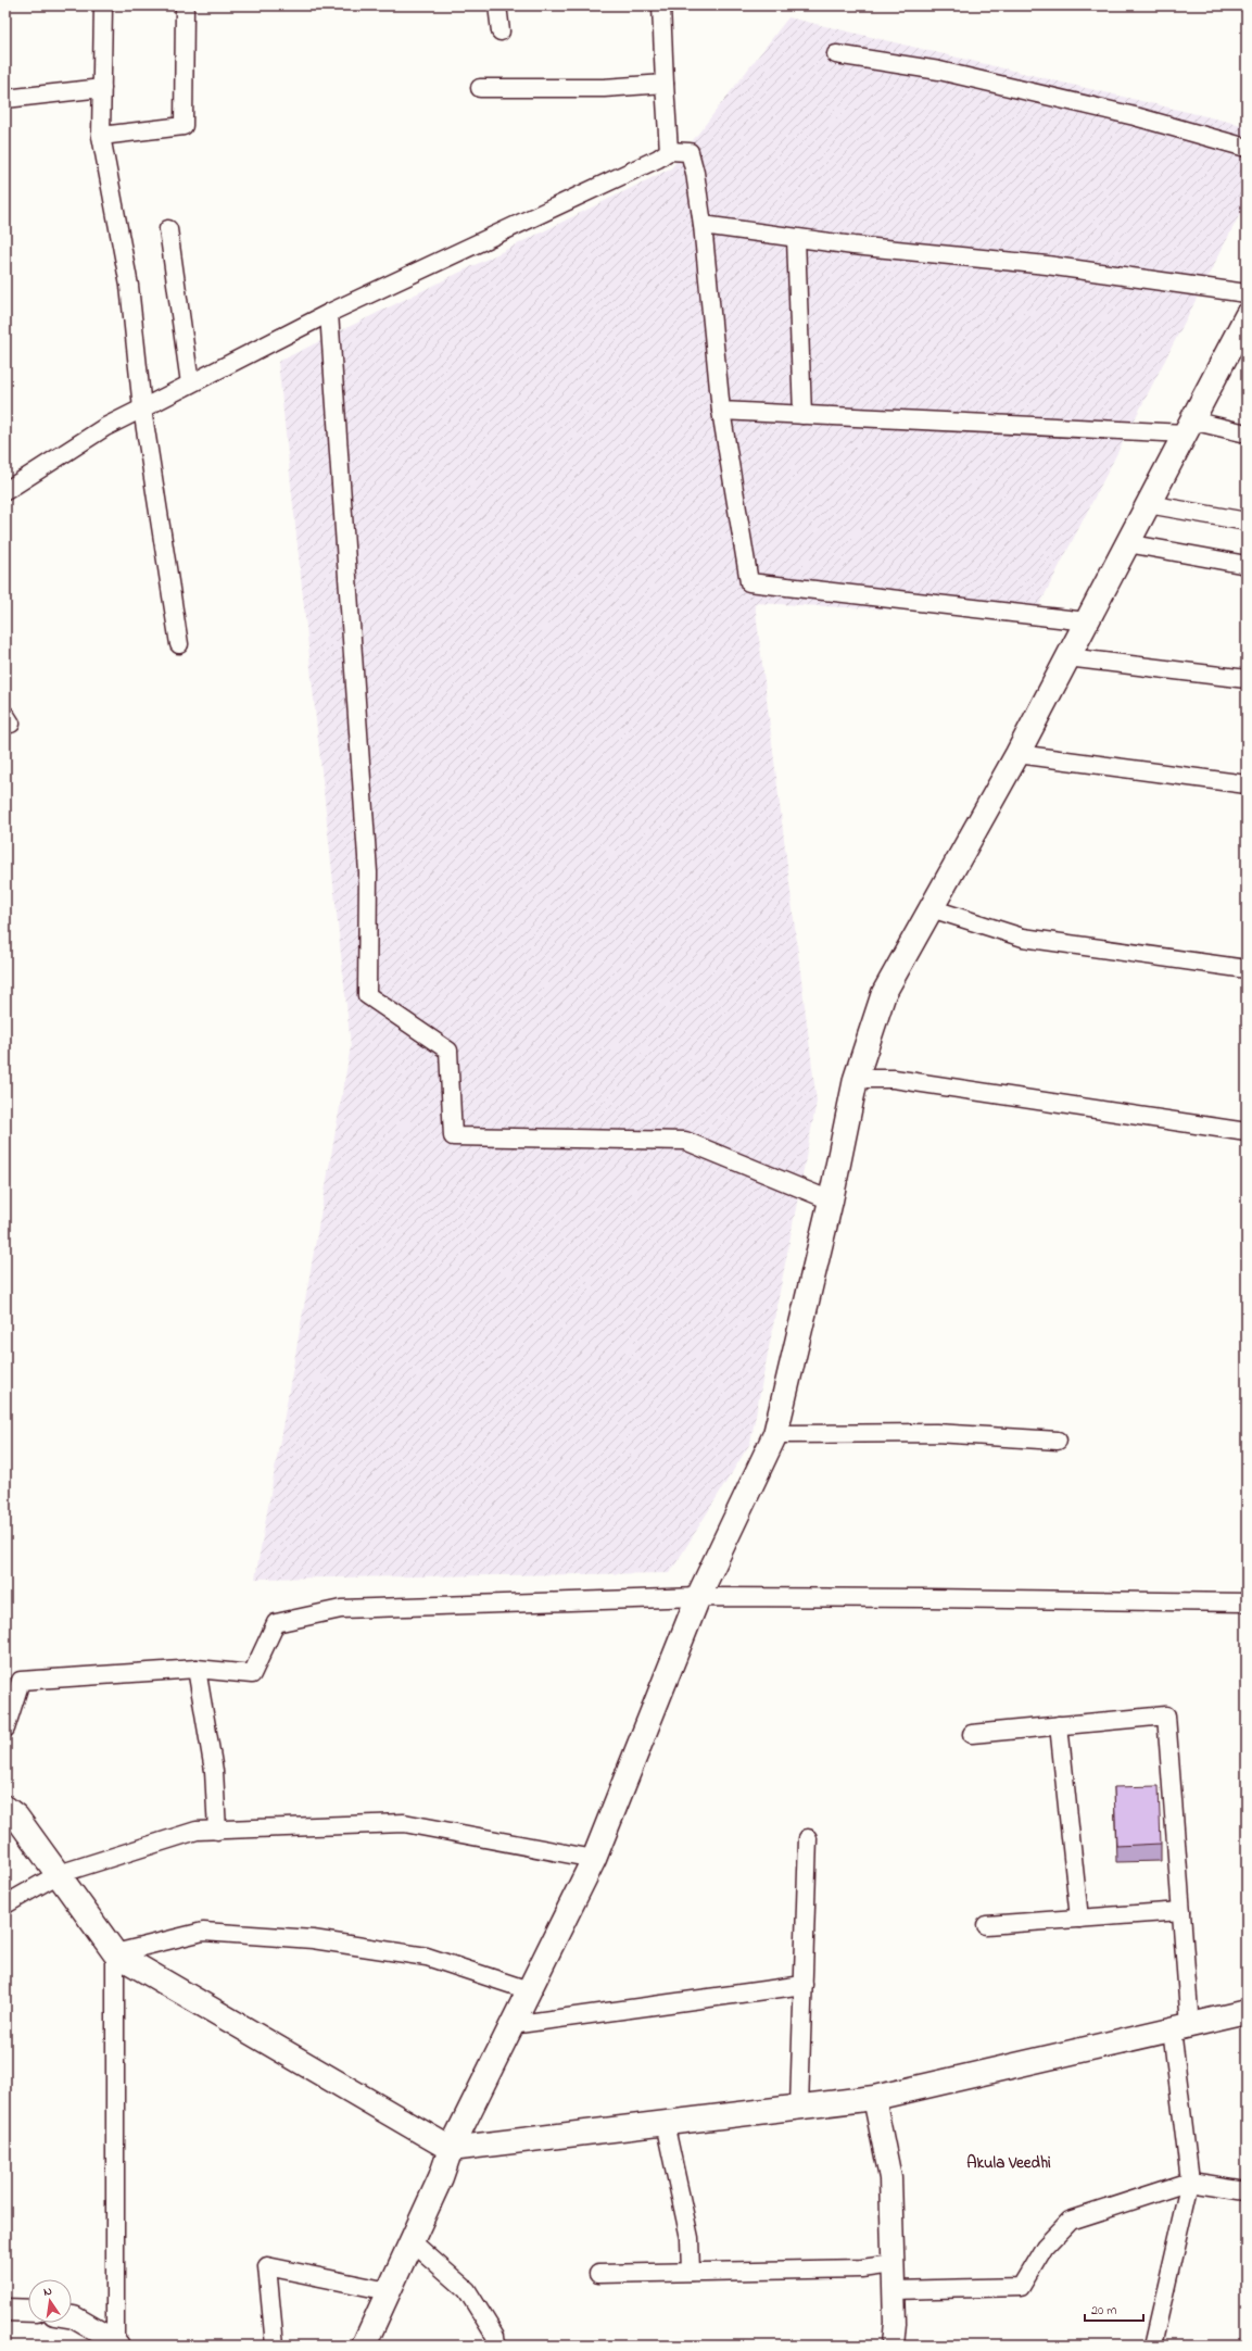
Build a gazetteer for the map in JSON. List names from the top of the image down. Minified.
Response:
{"districts":["Akula Veedhi"],"scale_bar":"20 m","north":"top"}
